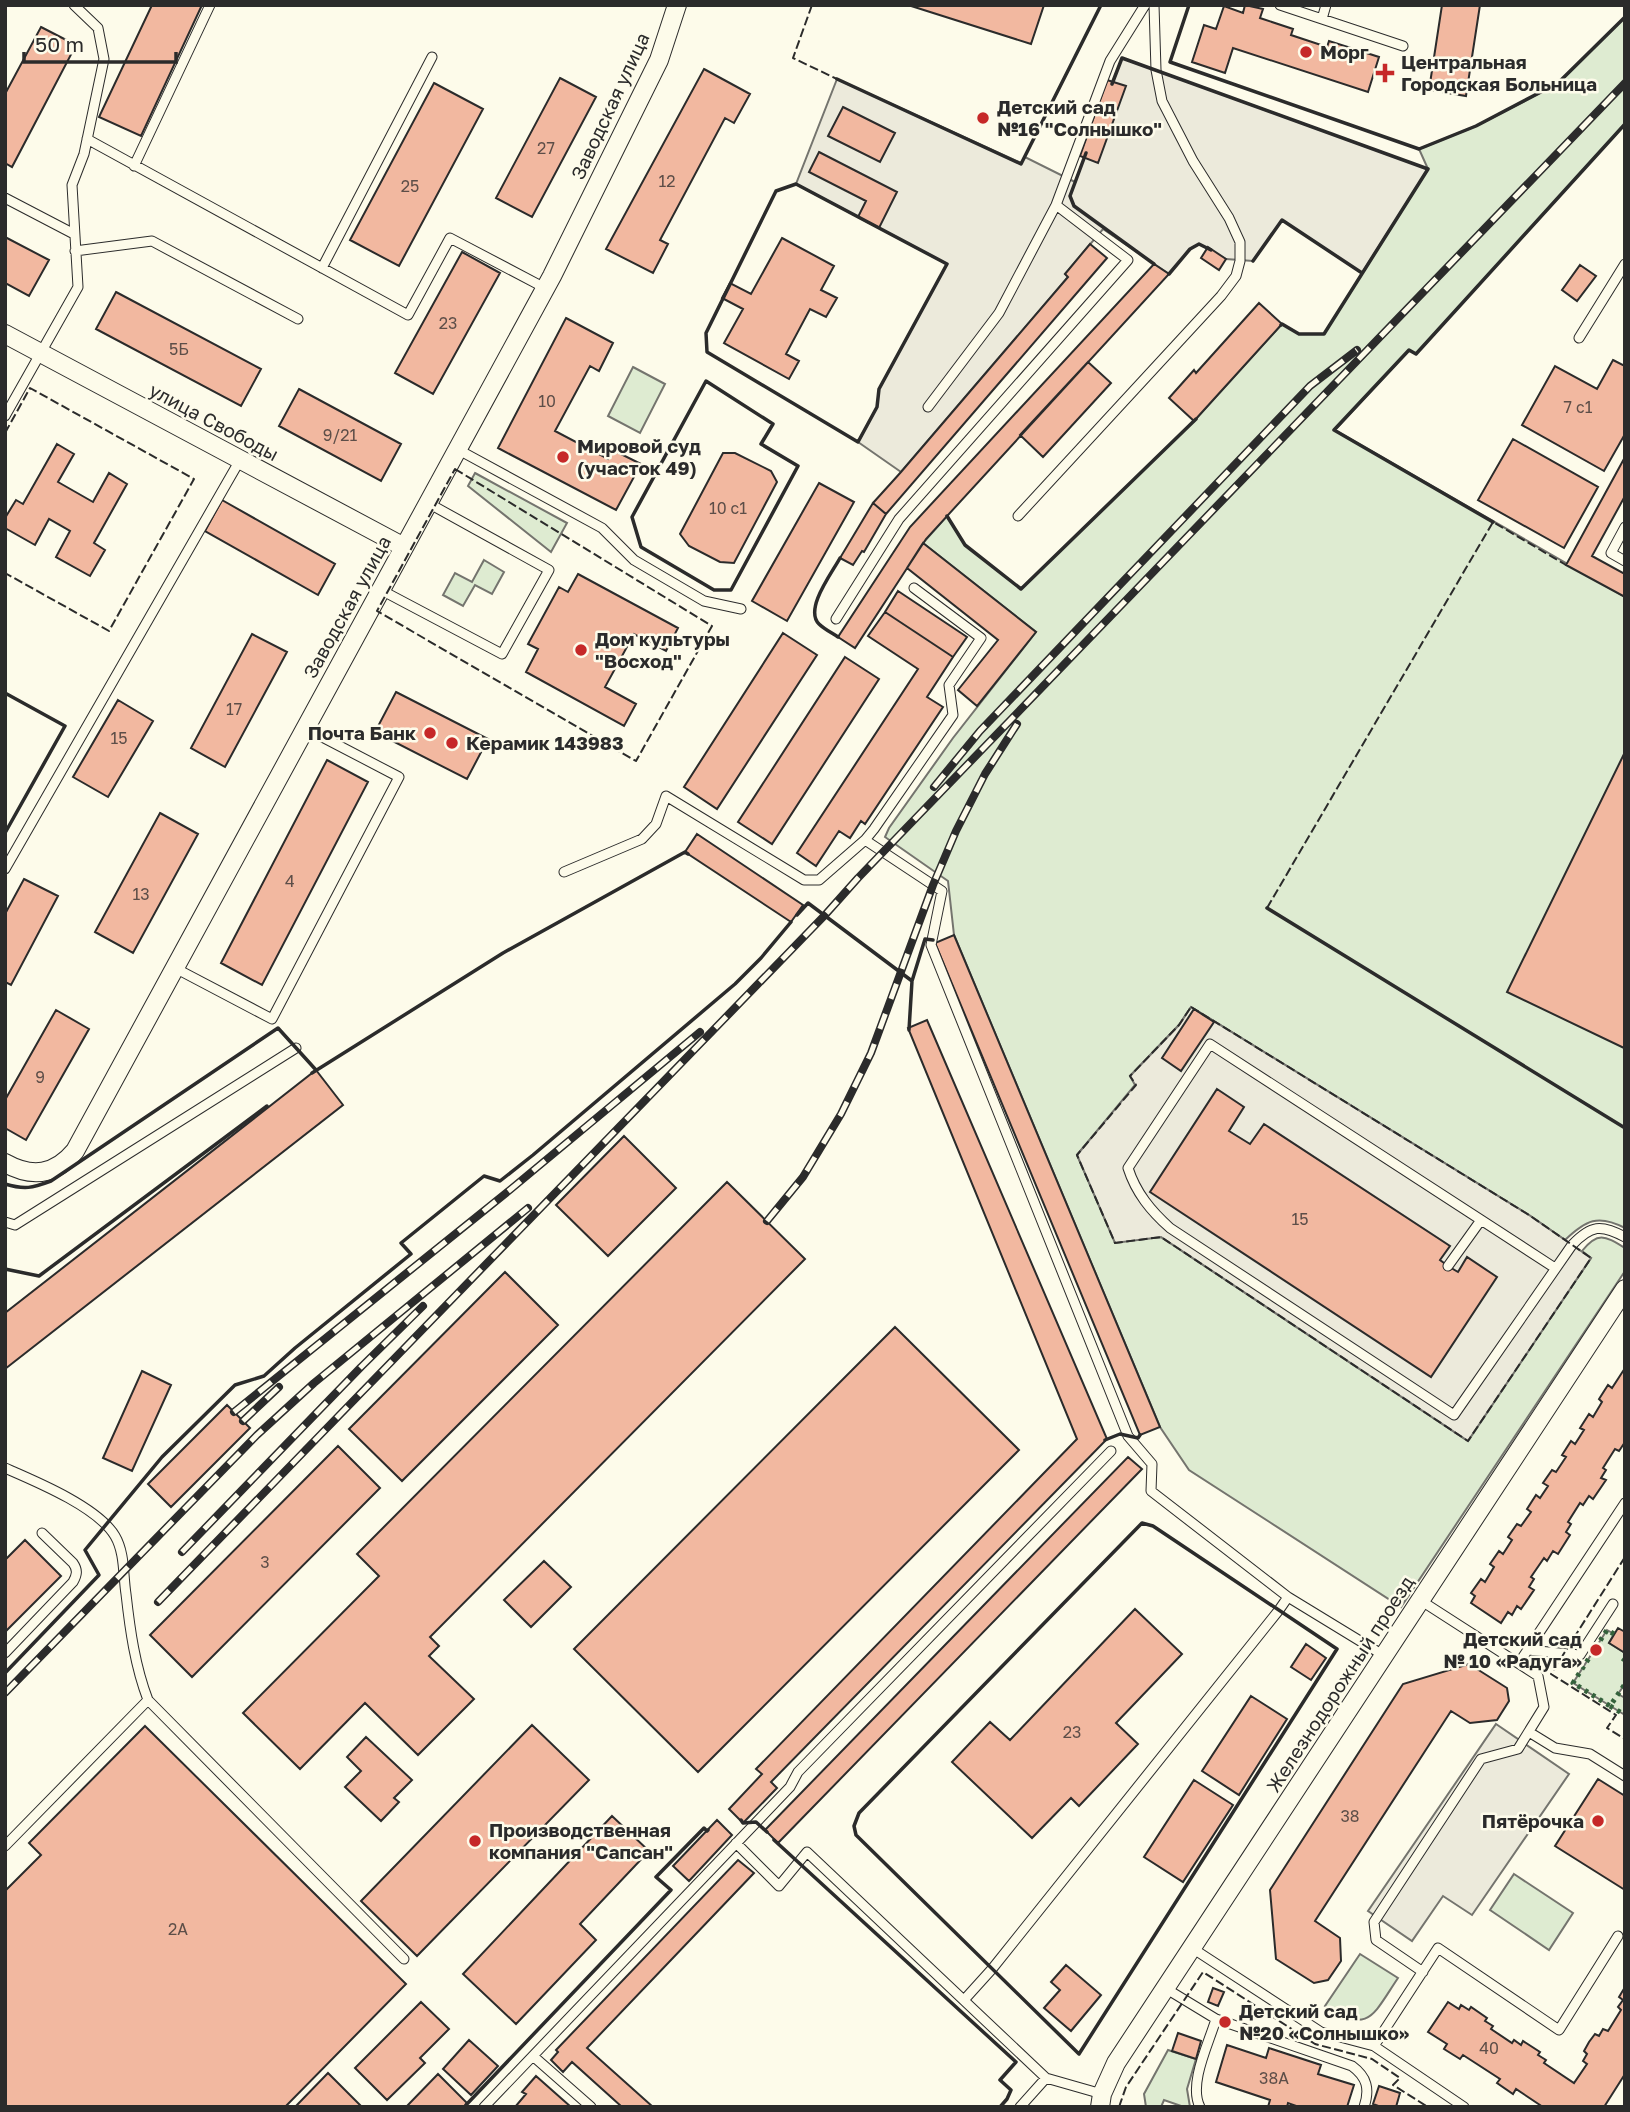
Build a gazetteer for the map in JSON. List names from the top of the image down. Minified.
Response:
{"streets":{"street":["Заводская улица","улица Свободы","Железнодорожный проезд"]},"crossings":[["Заводская улица","улица Свободы"]],"places":{"other":["Морг","Детский сад №16 \"Солнышко\"","Мировой суд (участок 49)","Дом культуры \"Восход\"","Почта Банк","Керамик 143983","Детский сад № 10 «Радуга»","Пятёрочка","Производственная компания \"Сапсан\"","Детский сад №20 «Солнышко»"],"health":["Центральная Городская Больница"]},"house_numbers":["27","12","25","23","5Б","10","7 с1","9/21","10 с1","17","15","4","13","9","15","3","23","38","2А","40","38А"],"scale_bar":"50 m"}
